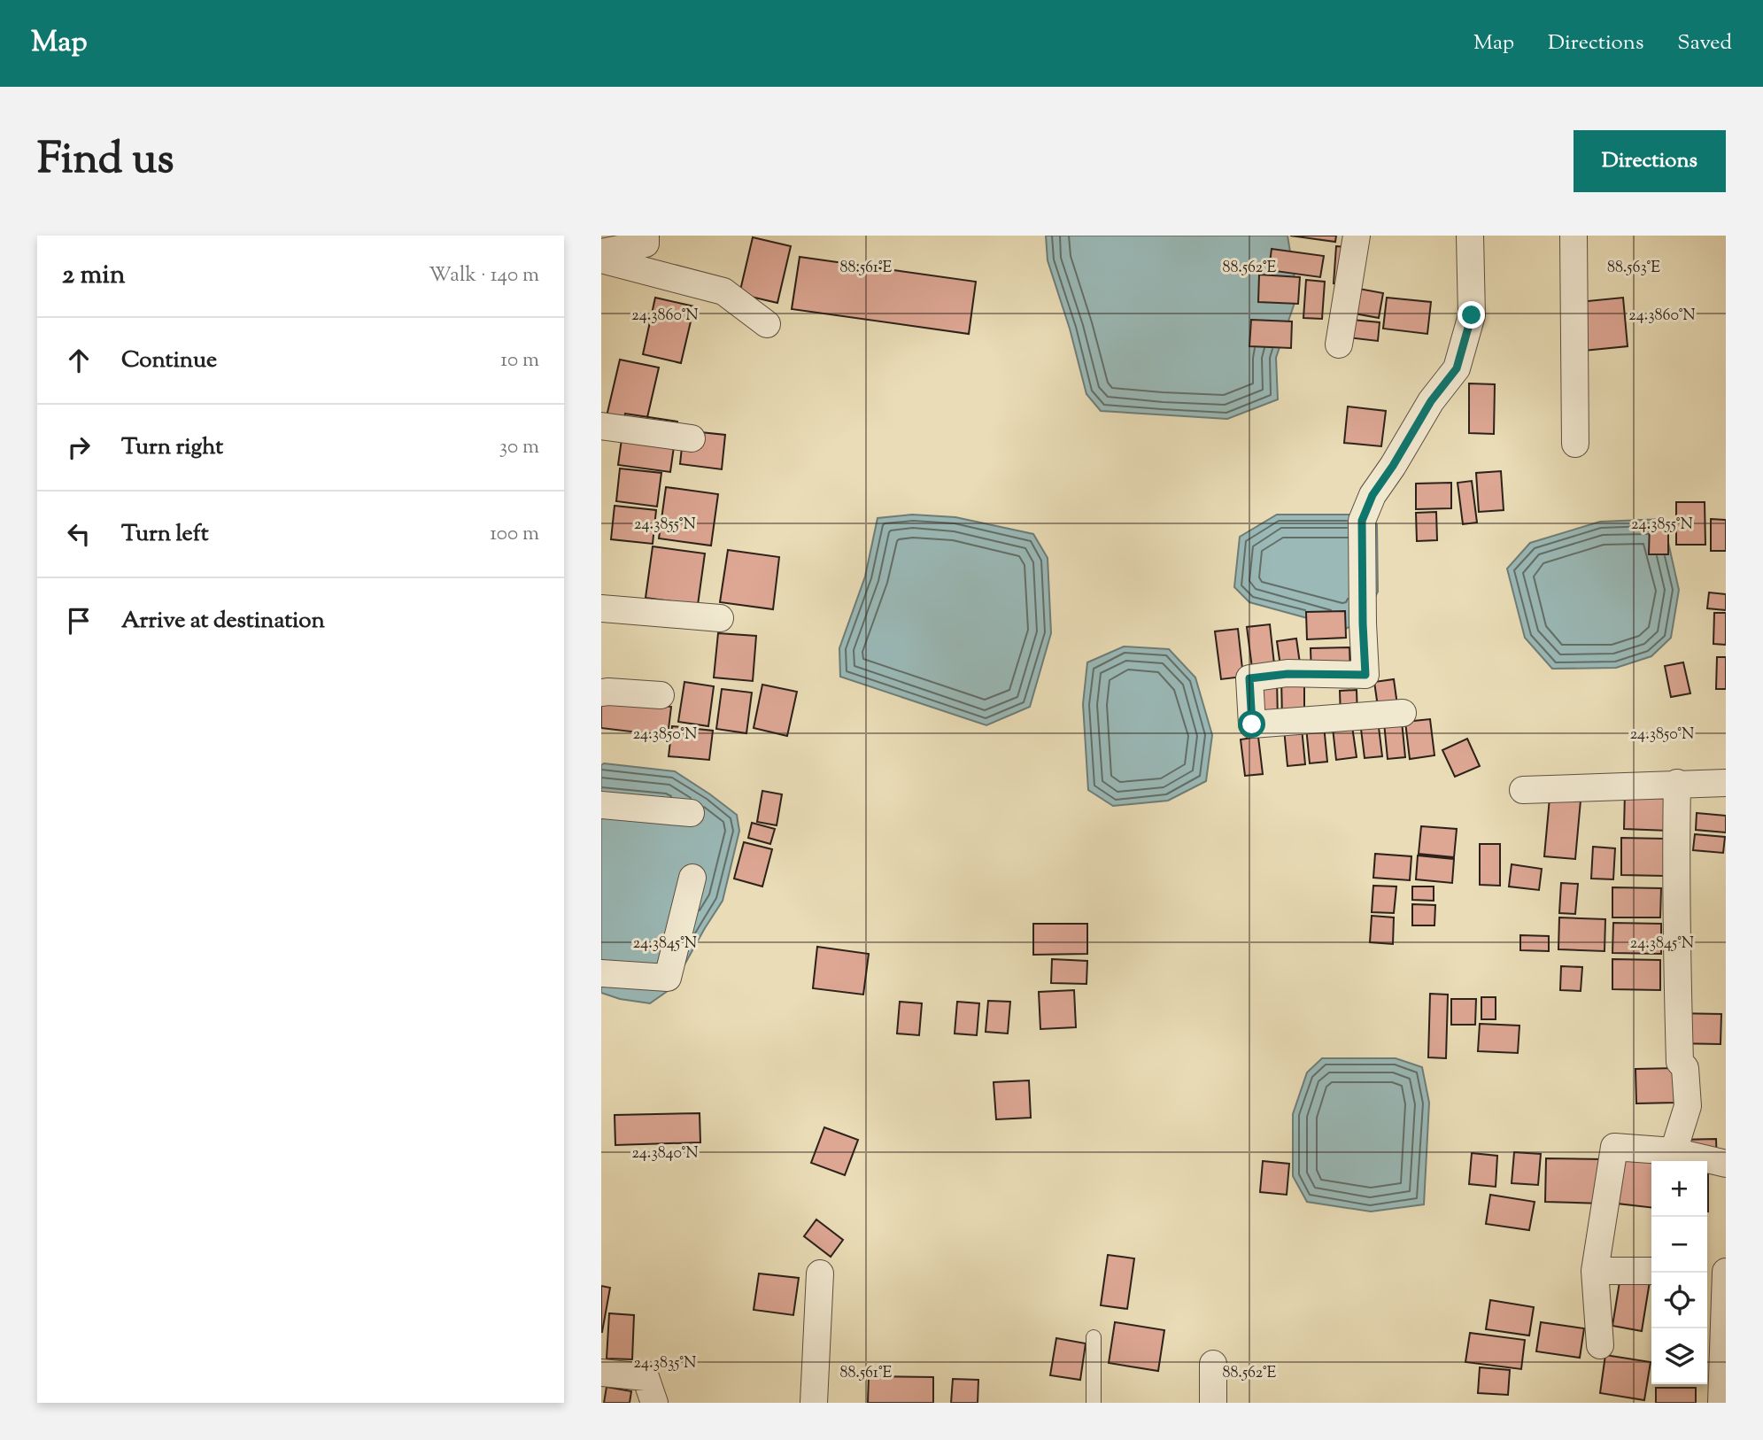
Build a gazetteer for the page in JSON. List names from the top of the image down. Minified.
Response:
{"page":{"header":"Map","nav":["Map","Directions","Saved"],"title":"Find us","buttons":"Directions","heading":["2 min","Walk · 140 m"],"list":[["Continue","10 m"],["Turn right","30 m"],["Turn left","100 m"],"Arrive at destination"],"map_buttons":["+","−"]},"coordinates":["88.561°E","88.562°E","88.563°E","24.3860°N","24.3855°N","24.3850°N","24.3845°N","24.3840°N","24.3835°N"]}
